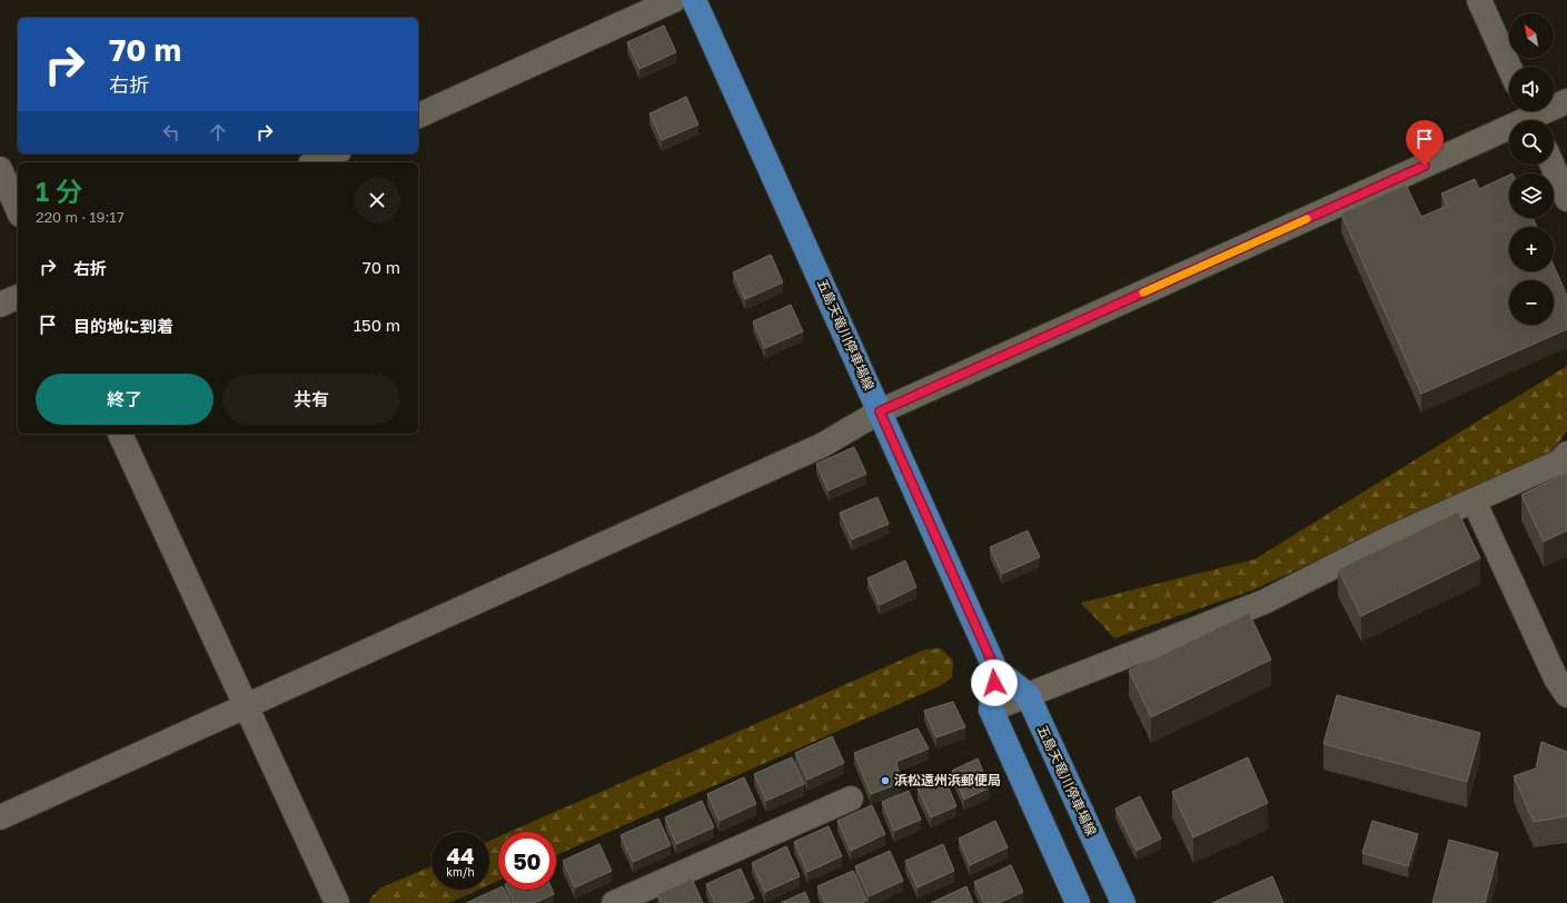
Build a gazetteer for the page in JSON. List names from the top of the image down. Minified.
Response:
{"streets":{"main road":["五島天竜川停車場線"]},"places":["浜松遠州浜郵便局"],"north":"top left","page":{"map_buttons":["+","−"],"turn":["70 m","右折"],"heading":["1 分","220 m · 19:17"],"list":[{"name":"右折","value":"70 m"},{"name":"目的地に到着","value":"150 m"}],"buttons":["終了","共有"],"speed":"44 km/h","limit":"50"}}
